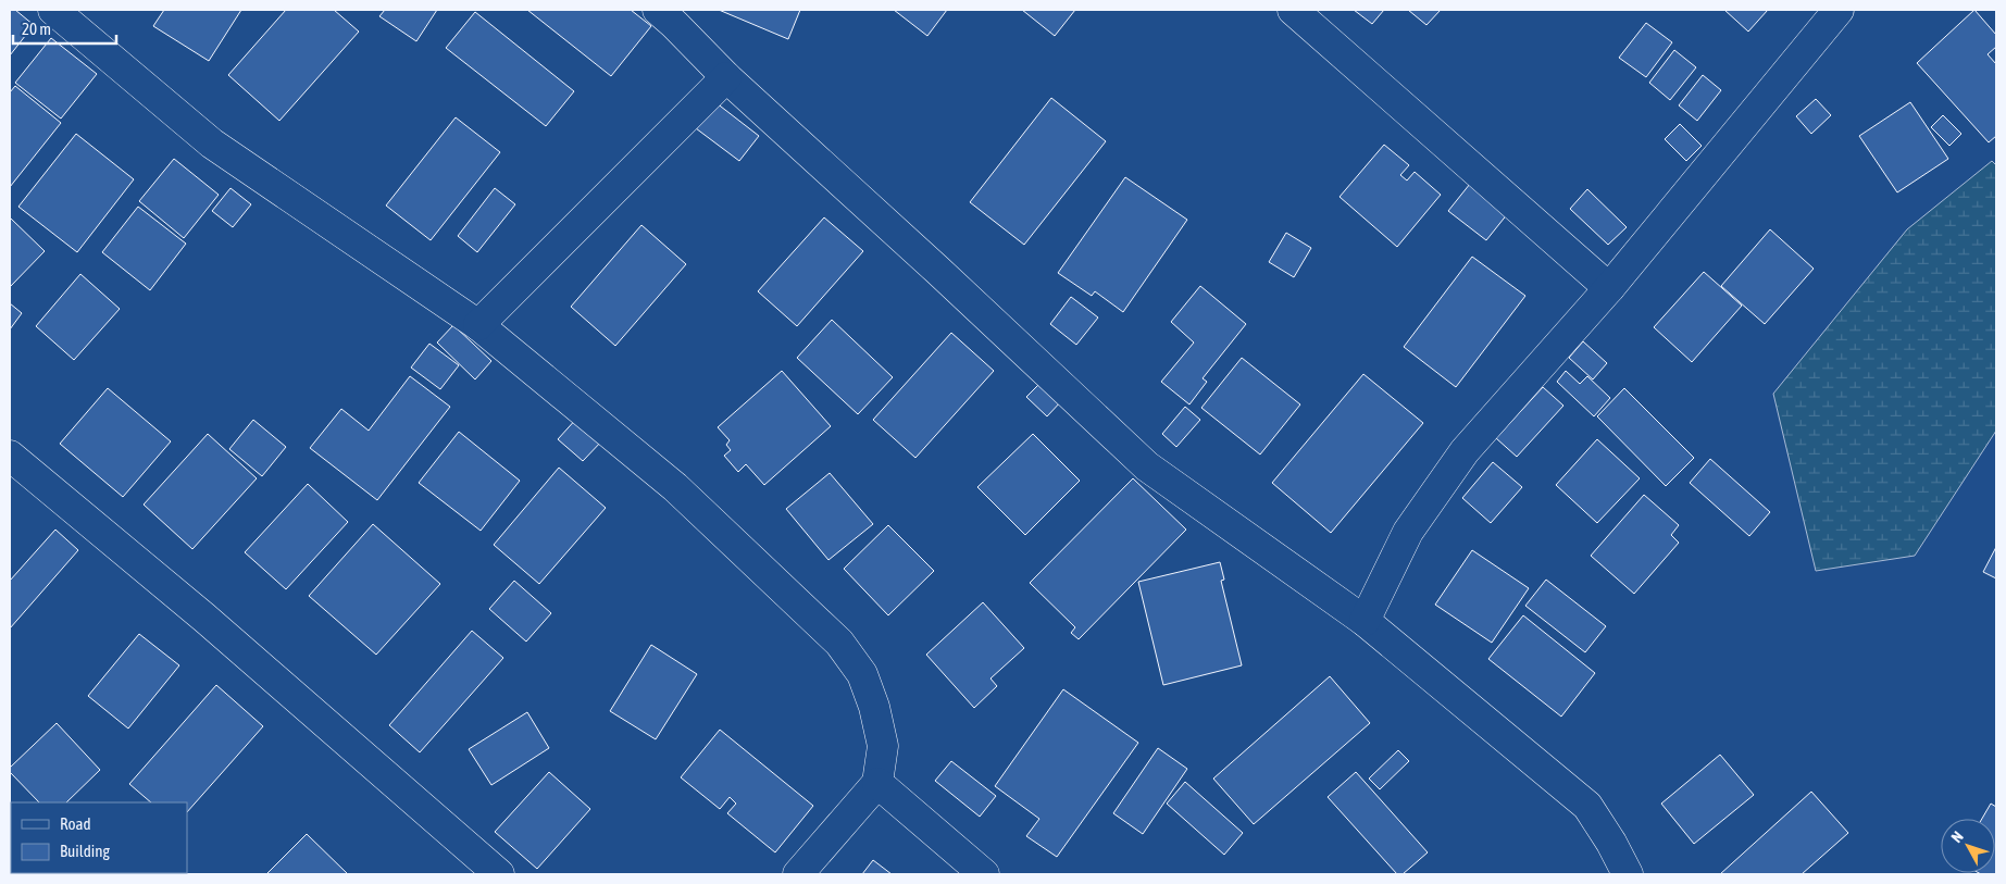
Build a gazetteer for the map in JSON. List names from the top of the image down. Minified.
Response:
{"legend":["Road","Building"],"scale_bar":"20 m","north":"top left"}
